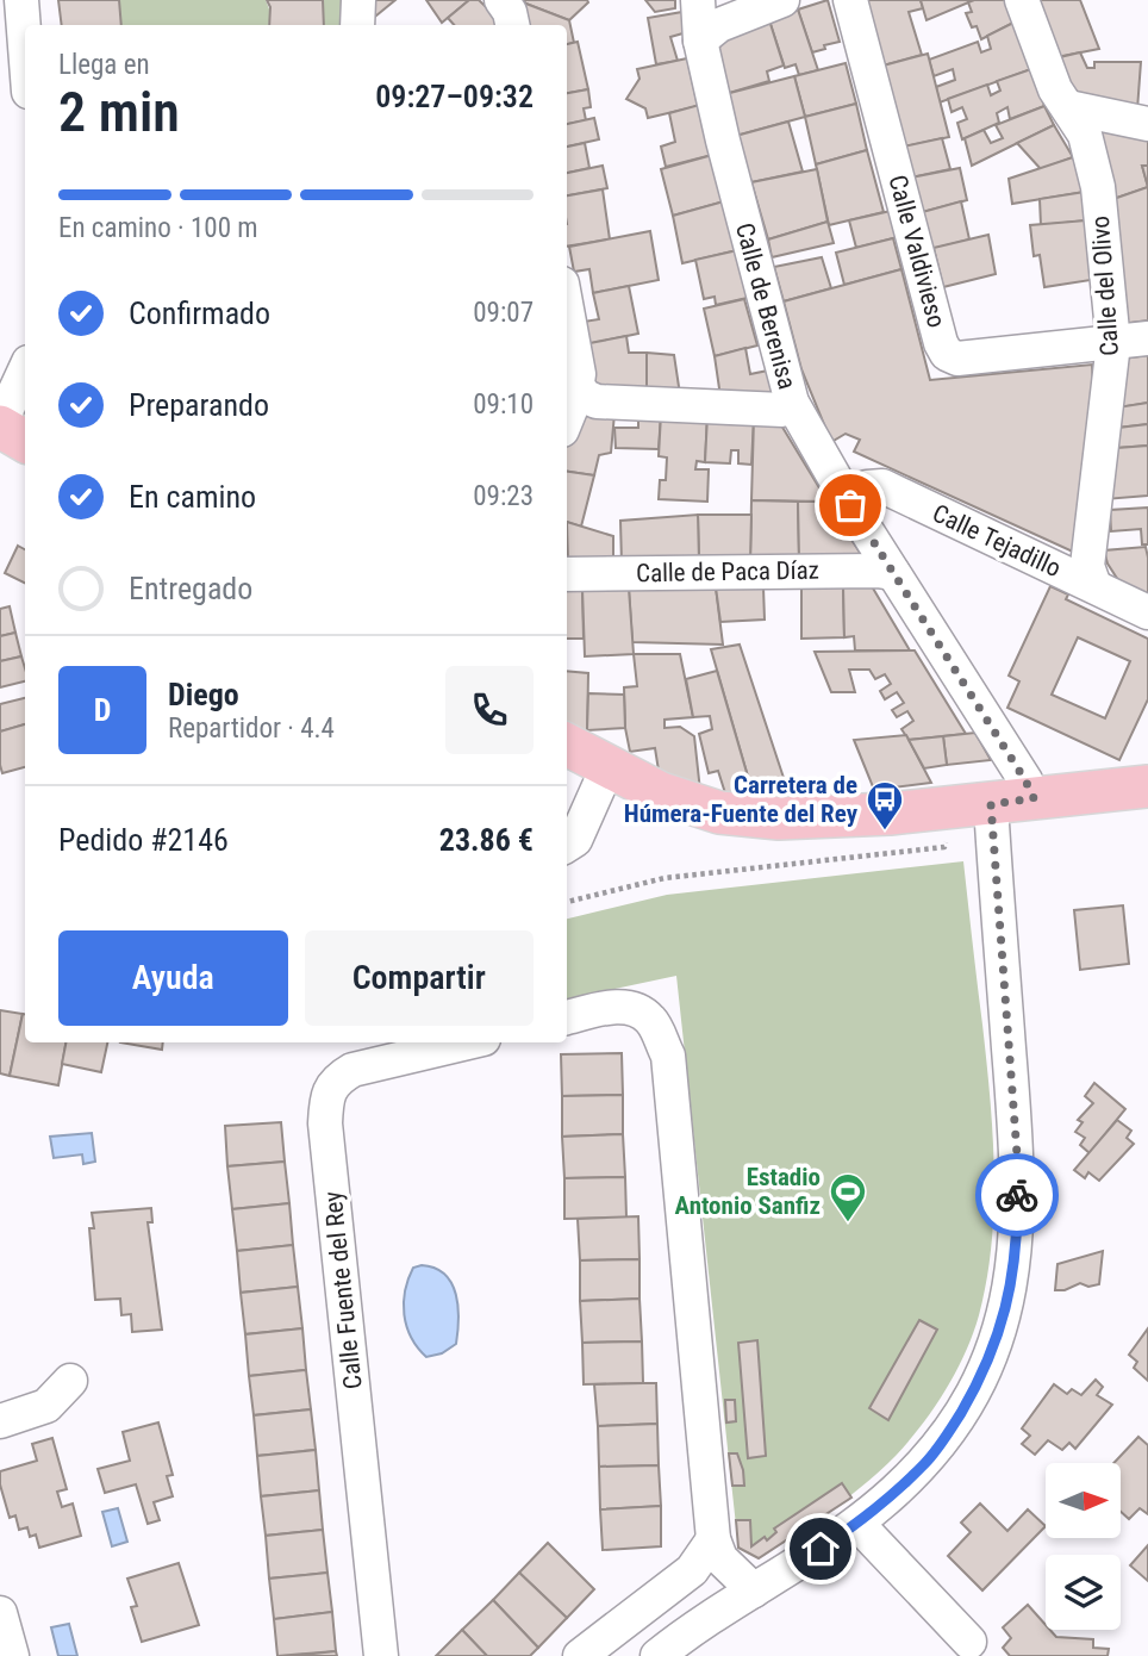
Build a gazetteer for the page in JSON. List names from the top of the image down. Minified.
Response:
{"streets":{"street":["Calle Valdivieso","Calle del Olivo","Calle de Berenisa","Calle Tejadillo","Calle de Paca Díaz","Calle Fuente del Rey"]},"crossings":[["Calle Valdivieso","Calle del Olivo"],["Calle del Olivo","Calle Tejadillo"],["Calle de Berenisa","Calle Tejadillo"],["Calle de Berenisa","Calle de Paca Díaz"]],"places":{"bus stop":["Carretera de Húmera-Fuente del Rey"],"sports":["Estadio Antonio Sanfiz"]},"north":"right","page":{"heading":["2 min","Llega en","09:27–09:32"],"panel":["Diego","Repartidor · 4.4","Pedido #2146","23.86 €"],"bar":"En camino · 100 m","list":[["Confirmado","09:07"],["Preparando","09:10"],["En camino","09:23"],"Entregado"],"round":"D","buttons":["Ayuda","Compartir"]}}
